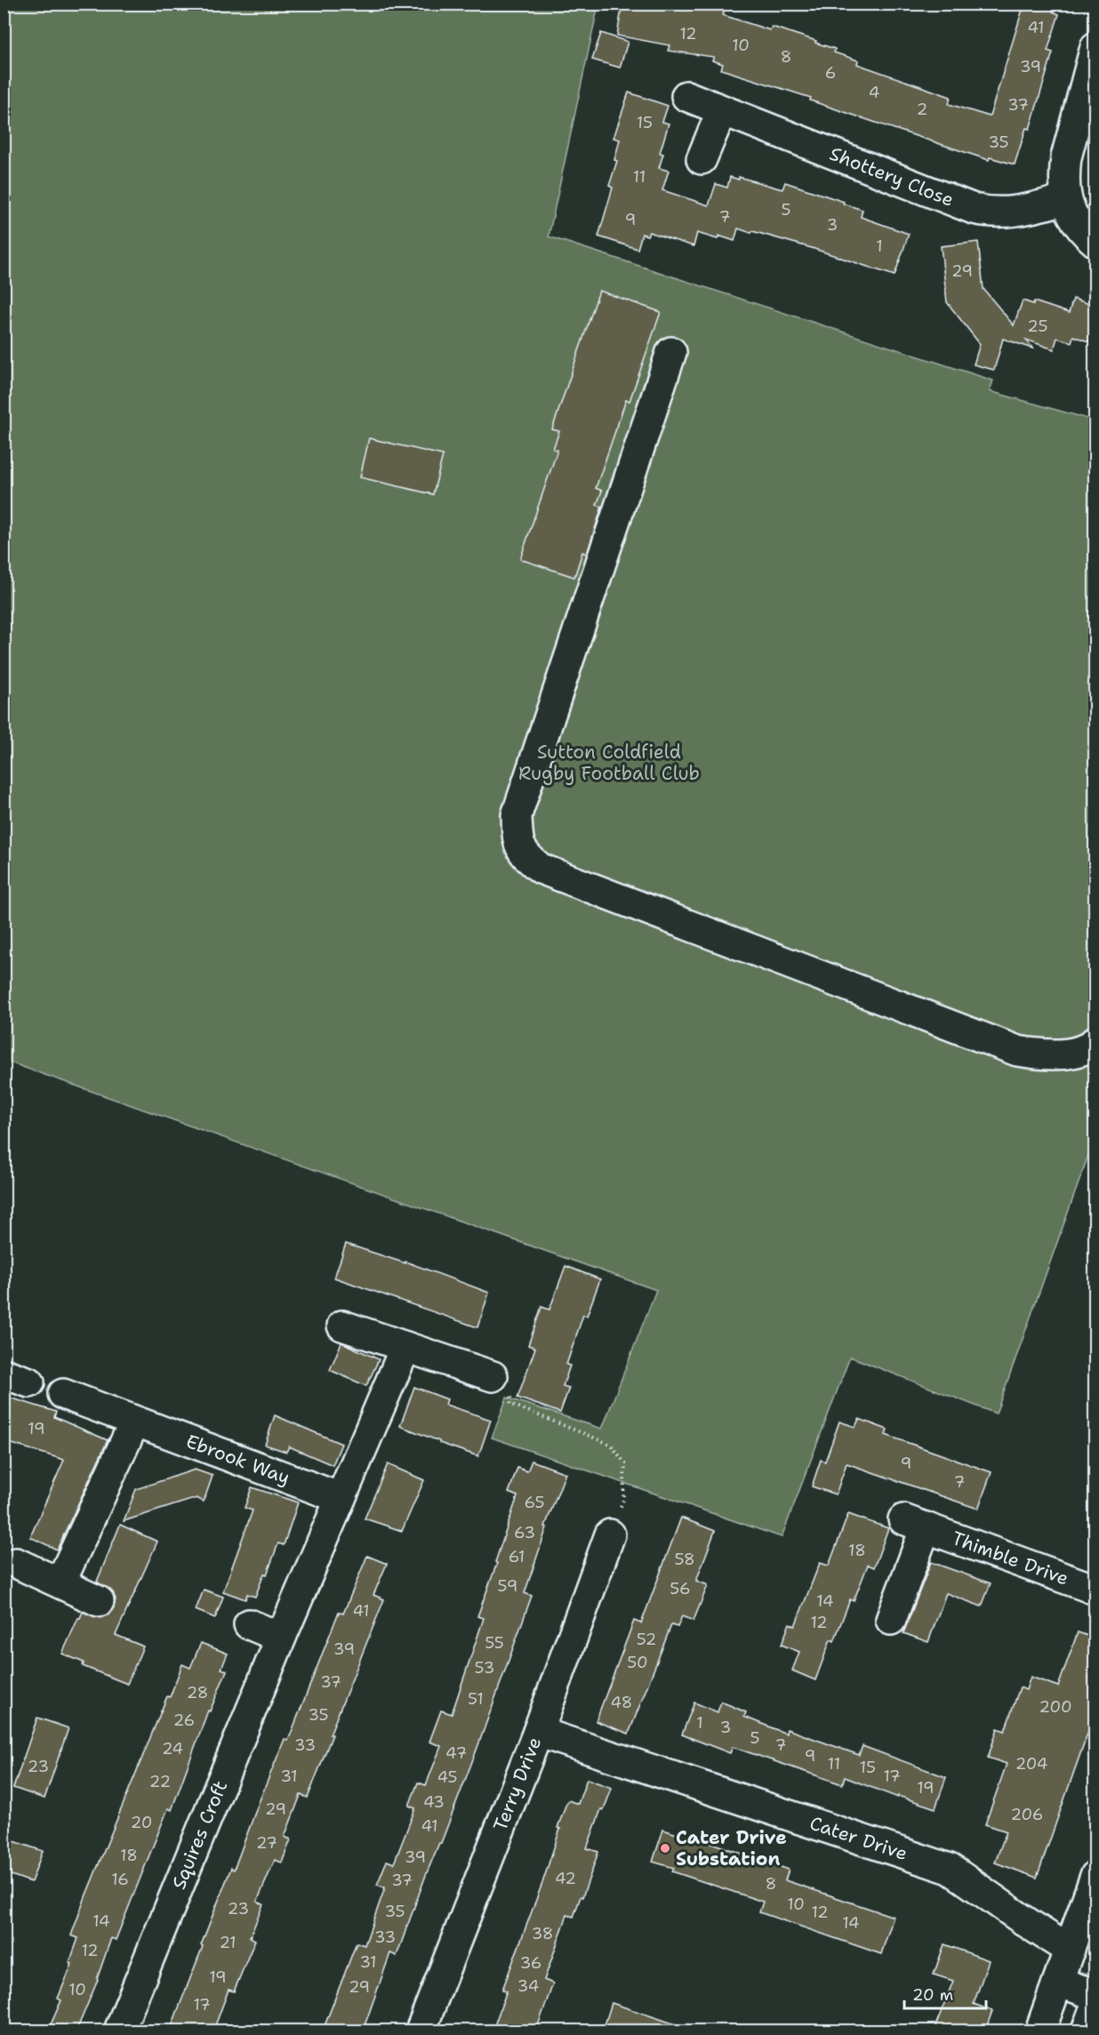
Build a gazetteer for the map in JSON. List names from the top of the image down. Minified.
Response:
{"streets":{"street":["Shottery Close","Ebrook Way","Thimble Drive","Terry Drive","Squires Croft","Cater Drive"]},"crossings":[["Ebrook Way","Squires Croft"],["Terry Drive","Cater Drive"]],"parks":["Sutton Coldfield Rugby Football Club"],"places":["Cater Drive Substation"],"house_numbers":["41","12","10","8","39","6","4","37","2","15","35","11","5","7","9","3","1","29","25","19","9","7","65","63","18","61","58","59","56","14","41","12","52","55","39","50","53","37","28","51","48","200","35","26","1","3","5","33","7","24","47","9","11","204","23","15","31","17","45","22","19","43","29","206","20","41","27","18","39","42","16","37","8","10","23","35","12","14","14","38","33","21","12","31","36","19","34","29","10","17"],"scale_bar":"20 m"}
